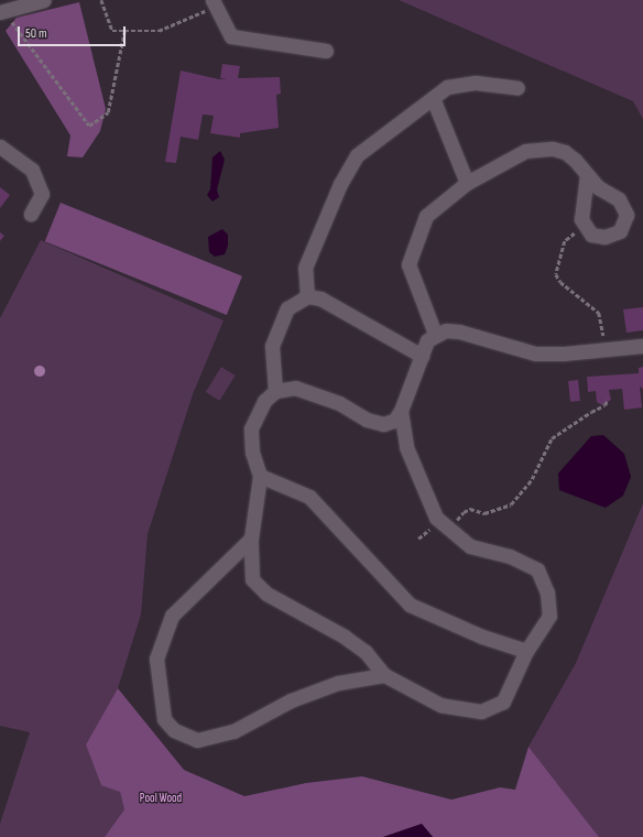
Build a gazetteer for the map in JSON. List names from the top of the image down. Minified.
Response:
{"parks":["Pool Wood"],"scale_bar":"50 m"}
